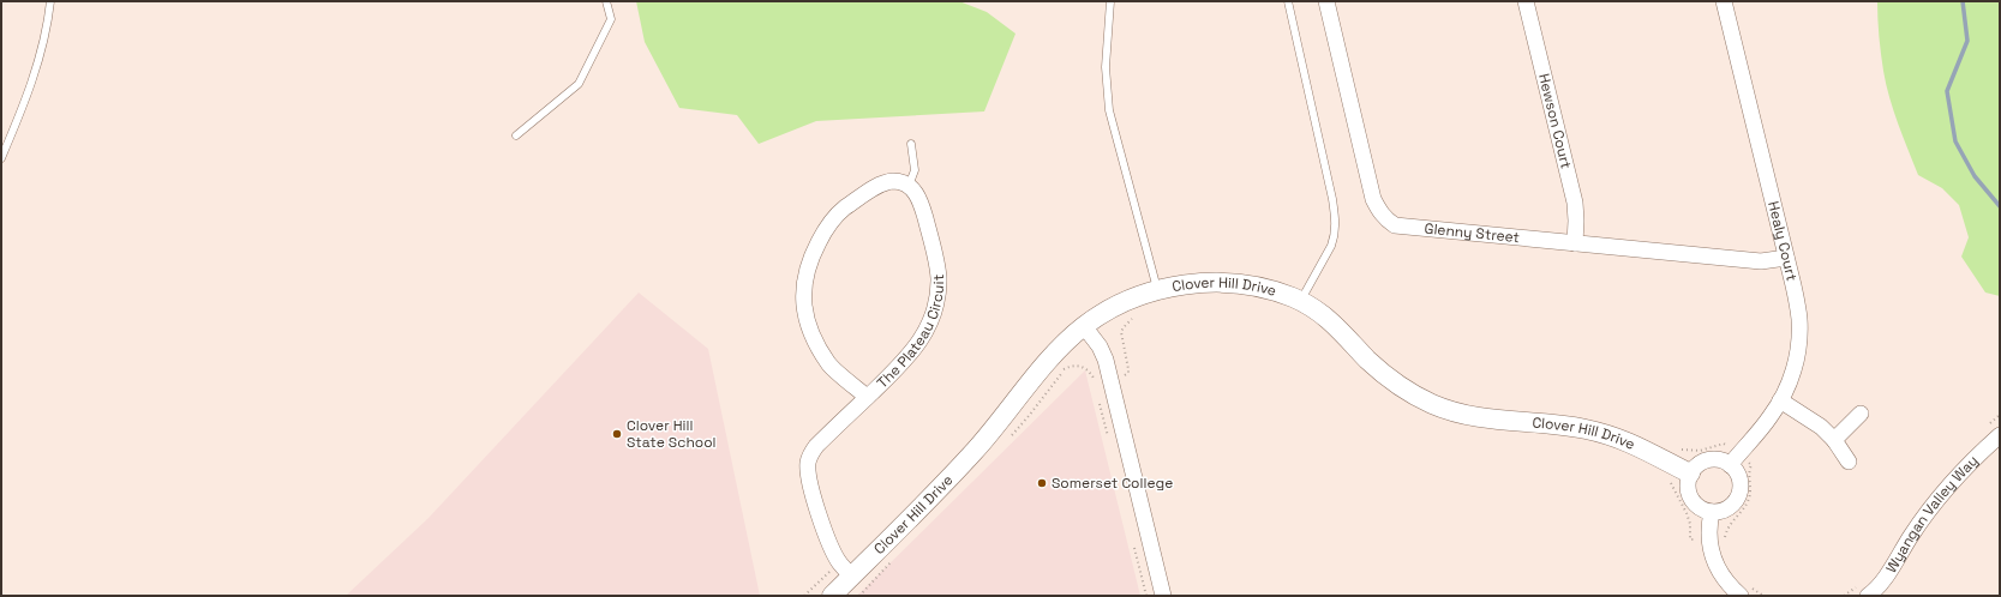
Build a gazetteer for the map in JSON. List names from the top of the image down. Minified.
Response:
{"streets":{"street":["Hewson Court","Glenny Street","Healy Court","Clover Hill Drive","The Plateau Circuit","Wyangan Valley Way"]},"crossings":[["Hewson Court","Glenny Street"],["Glenny Street","Healy Court"],["Healy Court","Clover Hill Drive"],["Clover Hill Drive","The Plateau Circuit"]],"places":["Clover Hill State School","Somerset College"]}
